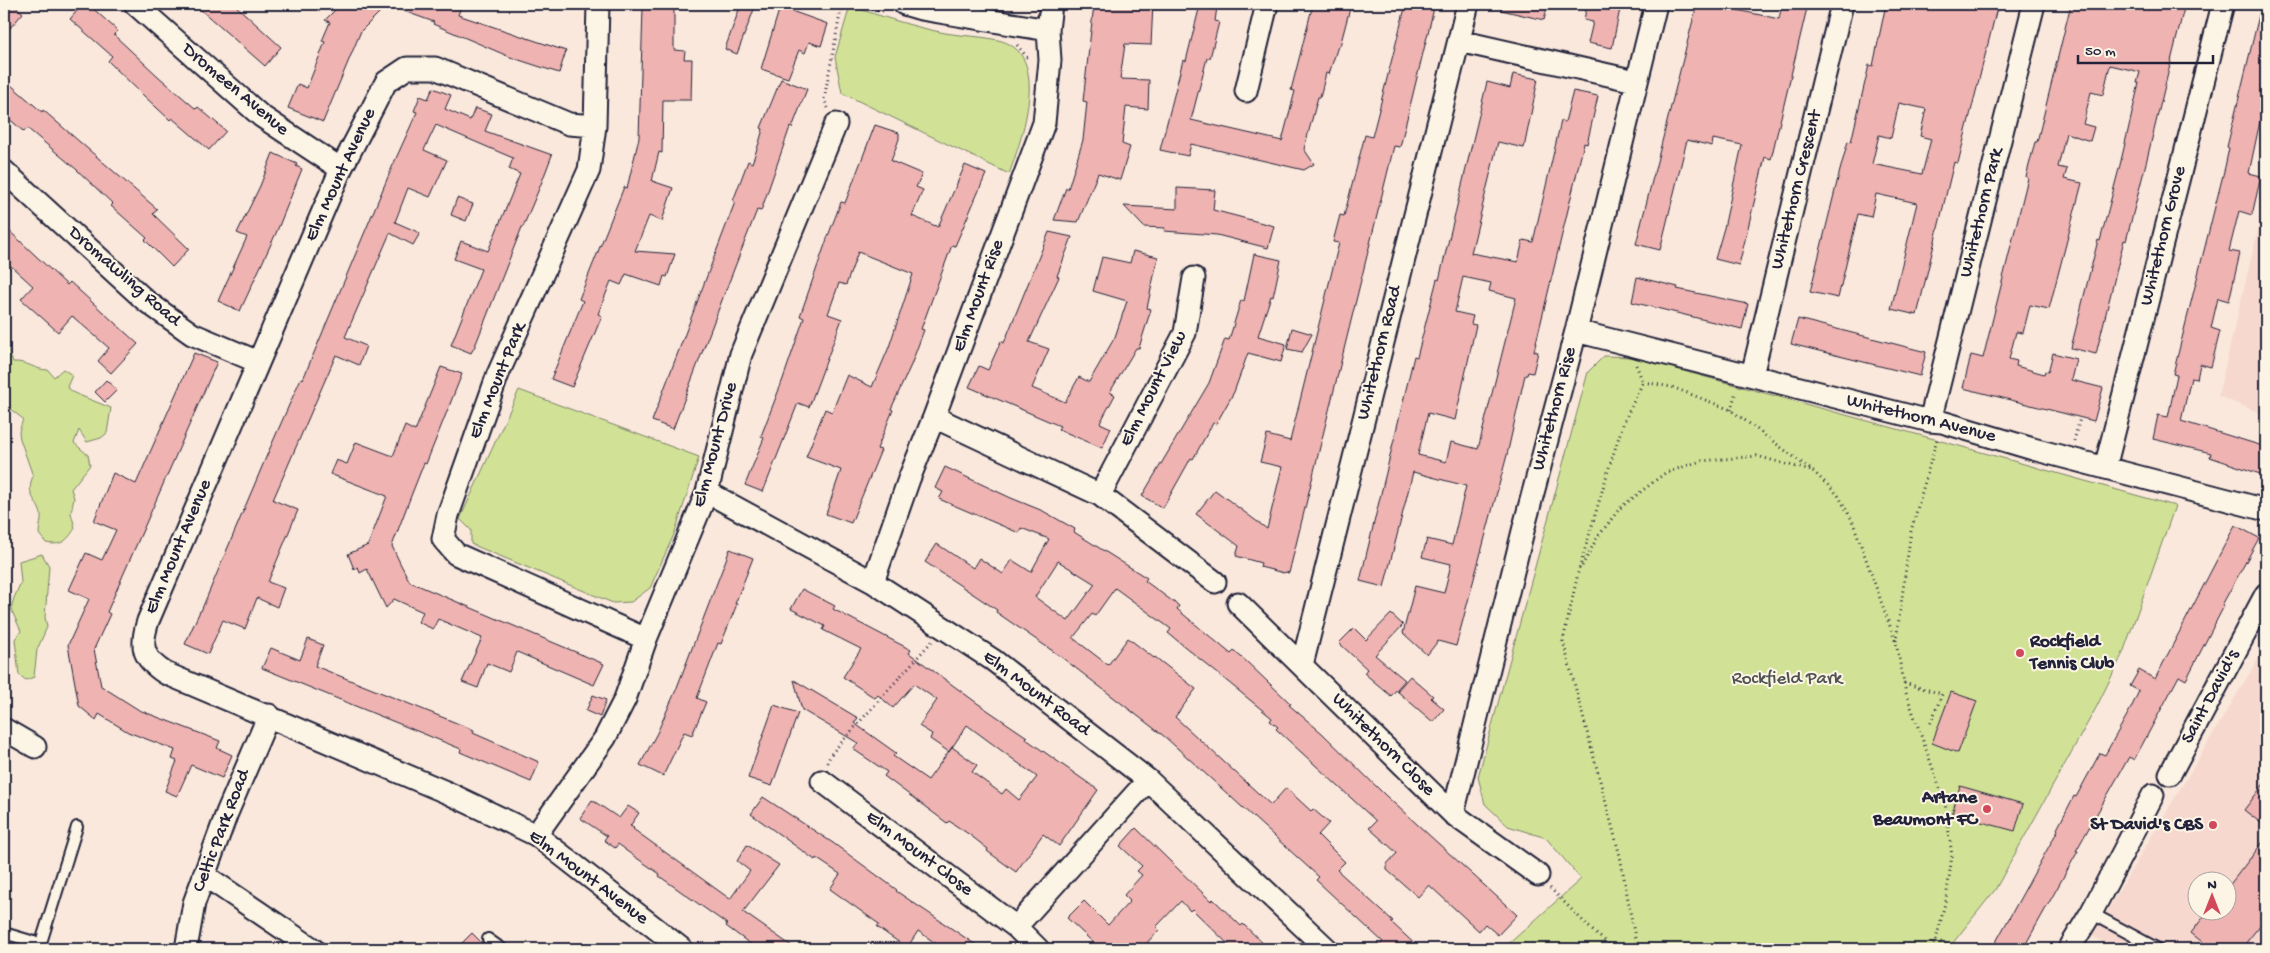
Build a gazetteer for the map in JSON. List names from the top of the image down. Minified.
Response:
{"streets":{"street":["Dromeen Avenue","Elm Mount Avenue","Whitethorn Crescent","Whitethorn Park","Whitethorn Grove","Dromawling Road","Elm Mount Rise","Whitethorn Road","Elm Mount Park","Elm Mount View","Whitethorn Rise","Whitethorn Avenue","Elm Mount Drive","Elm Mount Road","Saint David's","Whitethorn Close","Celtic Park Road","Elm Mount Close"]},"crossings":[["Dromeen Avenue","Elm Mount Avenue"],["Elm Mount Avenue","Dromawling Road"],["Elm Mount Avenue","Elm Mount Park"],["Elm Mount Avenue","Elm Mount Drive"],["Elm Mount Avenue","Celtic Park Road"],["Whitethorn Crescent","Whitethorn Avenue"],["Whitethorn Park","Whitethorn Avenue"],["Whitethorn Grove","Whitethorn Avenue"],["Elm Mount Rise","Elm Mount Road"],["Whitethorn Road","Whitethorn Close"],["Elm Mount Park","Elm Mount Drive"],["Whitethorn Rise","Whitethorn Avenue"],["Whitethorn Rise","Whitethorn Close"],["Elm Mount Drive","Elm Mount Road"]],"parks":["Rockfield Park"],"places":["Rockfield Tennis Club","Artane Beaumont FC","St David's CBS"],"scale_bar":"50 m","north":"top"}
